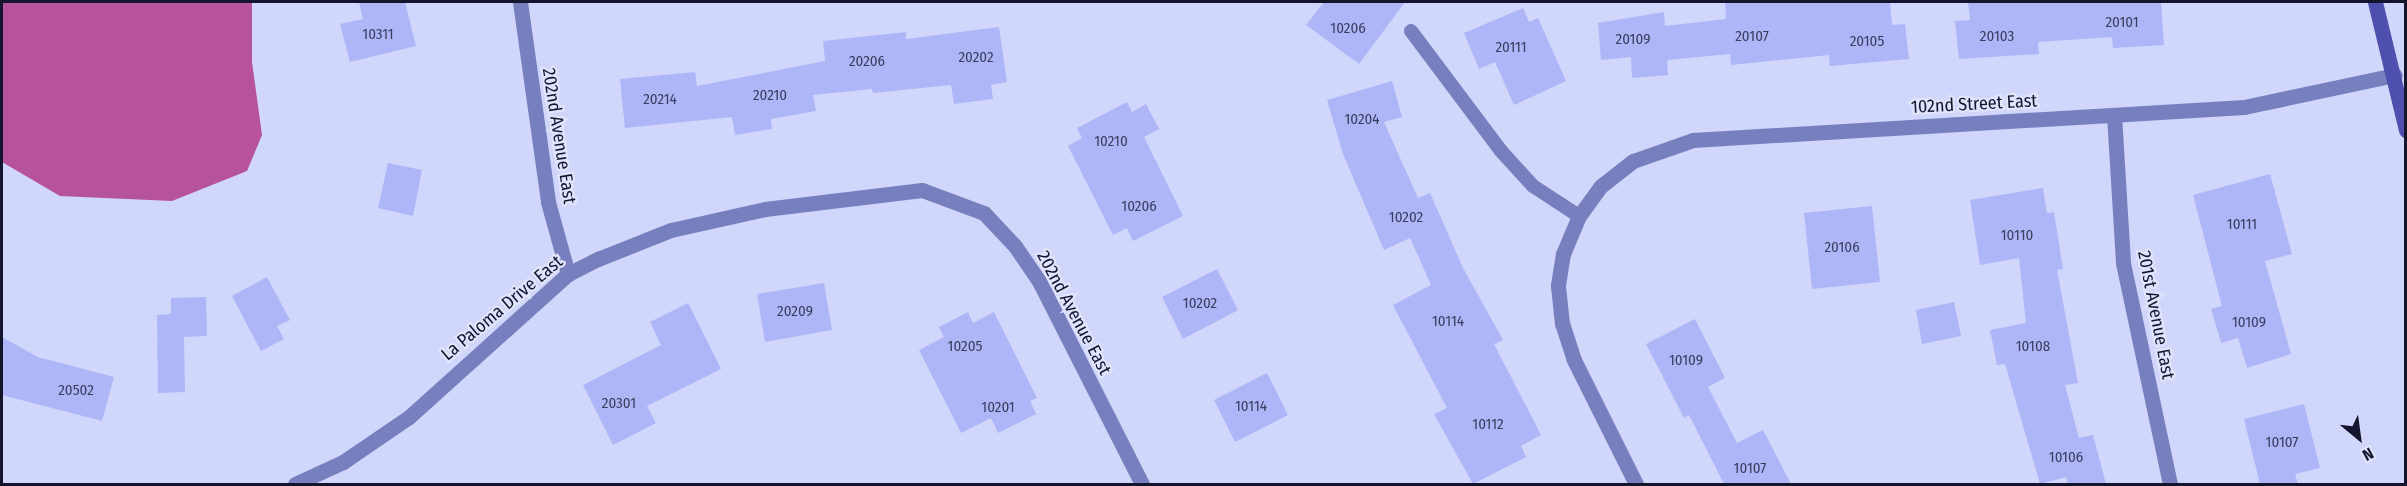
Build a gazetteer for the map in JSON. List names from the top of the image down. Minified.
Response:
{"streets":{"street":["102nd Street East","202nd Avenue East","La Paloma Drive East","201st Avenue East"]},"crossings":[["102nd Street East","201st Avenue East"],["202nd Avenue East","La Paloma Drive East"]],"house_numbers":["20101","10206","10311","20107","20103","20109","20105","20111","20202","20206","20210","20214","10204","10210","10206","10202","10111","10110","20106","10202","20209","10114","10109","10205","10108","10109","20502","20301","10114","10201","10112","10107","10106","10107"],"north":"bottom right"}
